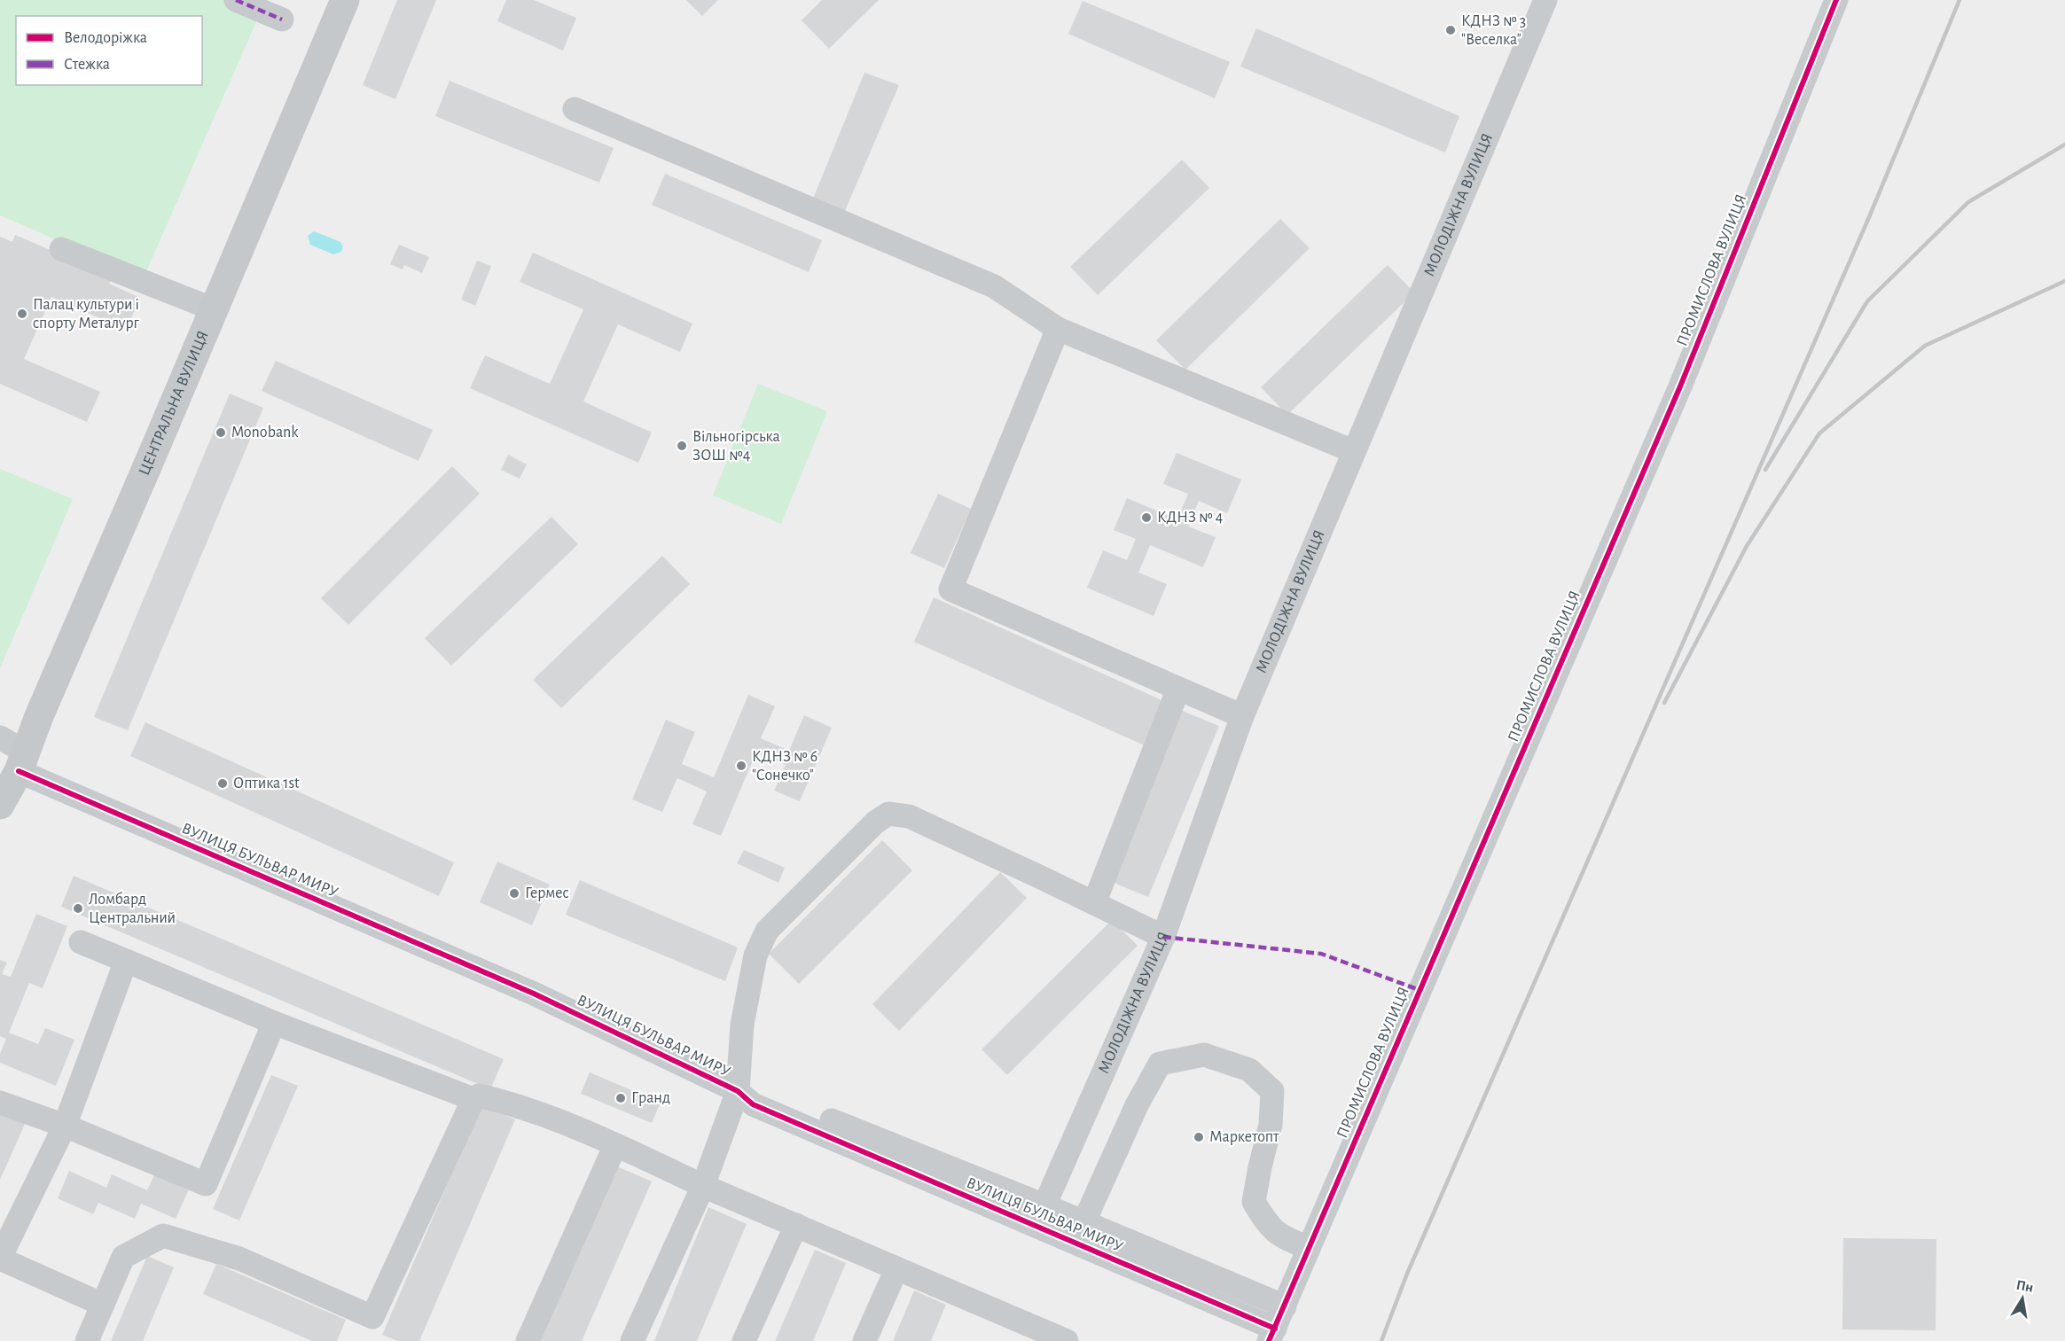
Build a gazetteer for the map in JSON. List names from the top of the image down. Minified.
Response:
{"streets":{"main road":["ЦЕНТРАЛЬНА ВУЛИЦЯ"],"street":["МОЛОДІЖНА ВУЛИЦЯ","ПРОМИСЛОВА ВУЛИЦЯ","ВУЛИЦЯ БУЛЬВАР МИРУ"]},"crossings":[["МОЛОДІЖНА ВУЛИЦЯ","ВУЛИЦЯ БУЛЬВАР МИРУ"],["ПРОМИСЛОВА ВУЛИЦЯ","ВУЛИЦЯ БУЛЬВАР МИРУ"],["ЦЕНТРАЛЬНА ВУЛИЦЯ","ВУЛИЦЯ БУЛЬВАР МИРУ"]],"places":["КДНЗ № 3 \"Веселка\"","Палац культури і спорту Металург","Monobank","Вільногірська ЗОШ №4","КДНЗ № 4","КДНЗ № 6 \"Сонечко\"","Оптика 1st","Гермес","Ломбард Центральний","Гранд","Маркетопт"],"legend":["Велодоріжка","Стежка"],"north":"top"}
